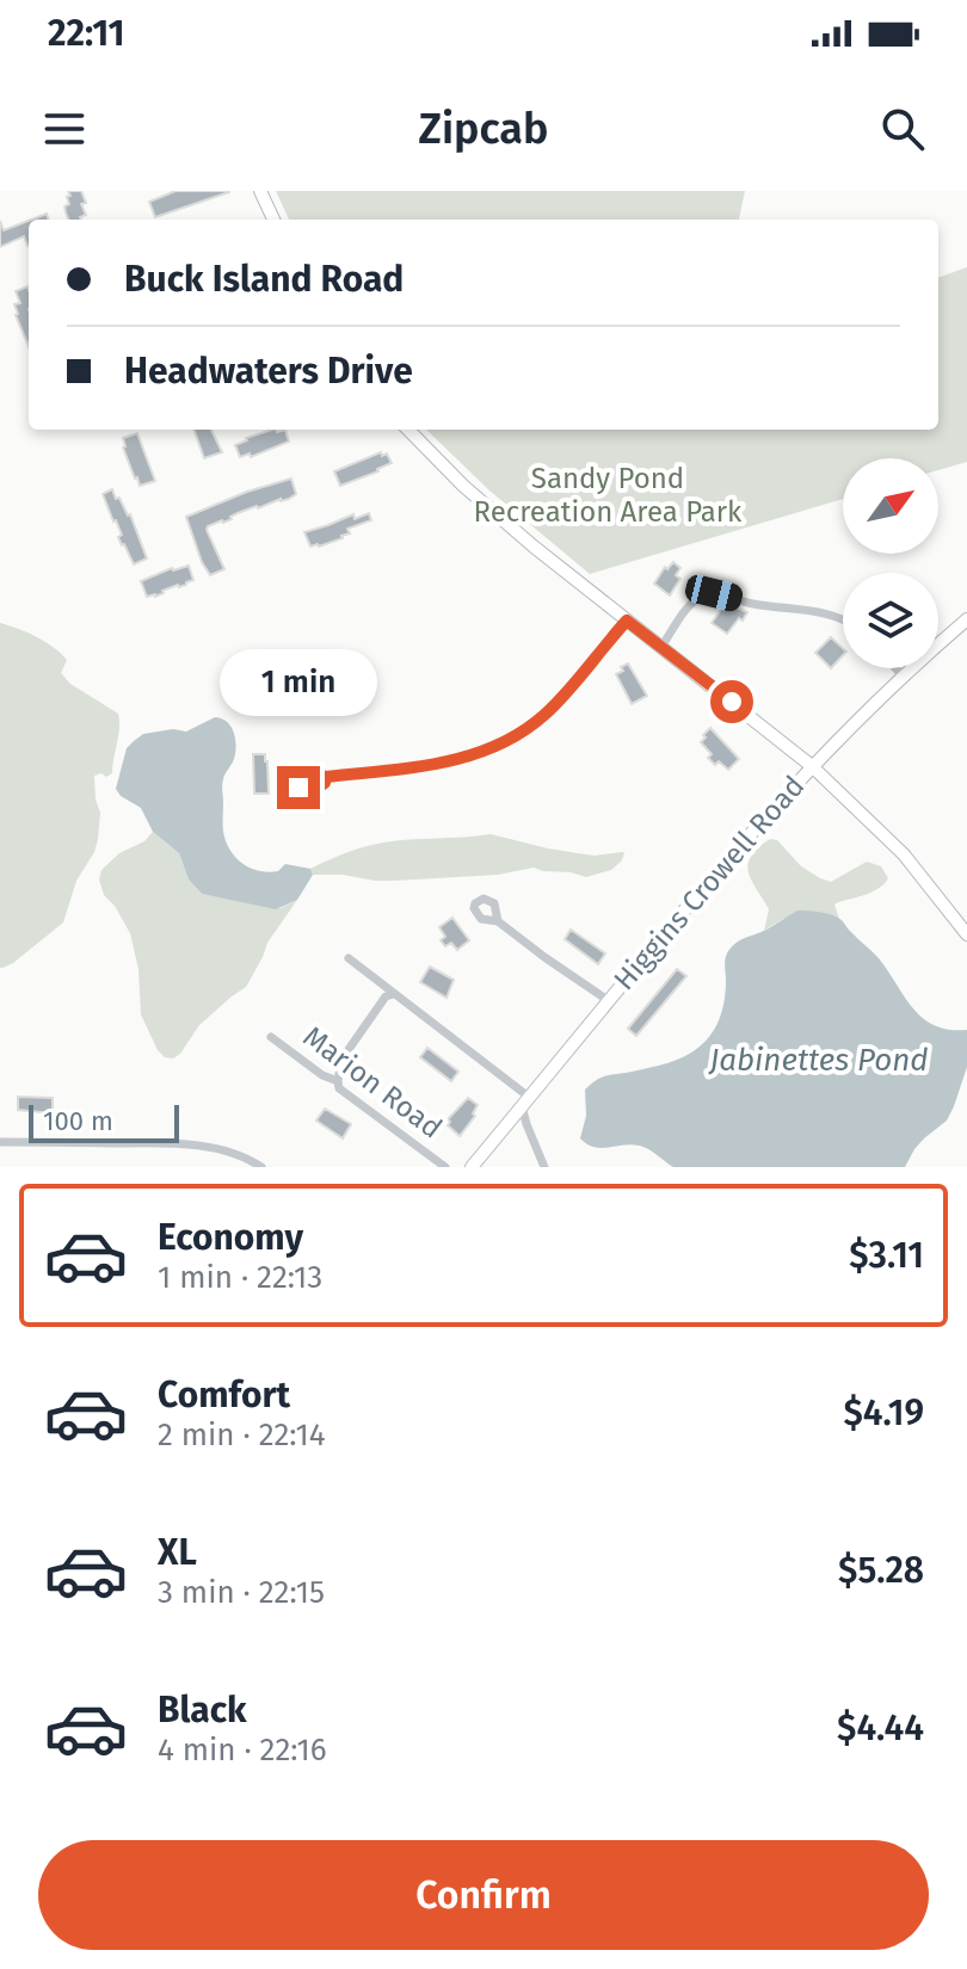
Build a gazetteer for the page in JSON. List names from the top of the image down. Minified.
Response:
{"streets":{"main road":["Higgins Crowell Road"],"street":["Marion Road"]},"water":["Jabinettes Pond"],"parks":["Sandy Pond Recreation Area Park"],"scale_bar":"100 m","north":"top right","page":{"status":"22:11","header":"Zipcab","banner":["Buck Island Road","Headwaters Drive"],"bubble":"1 min","scale":"100 m","list":[{"name":"Economy","note":"1 min · 22:13","value":"$3.11"},{"name":"Comfort","note":"2 min · 22:14","value":"$4.19"},{"name":"XL","note":"3 min · 22:15","value":"$5.28"},{"name":"Black","note":"4 min · 22:16","value":"$4.44"}],"buttons":"Confirm"}}
